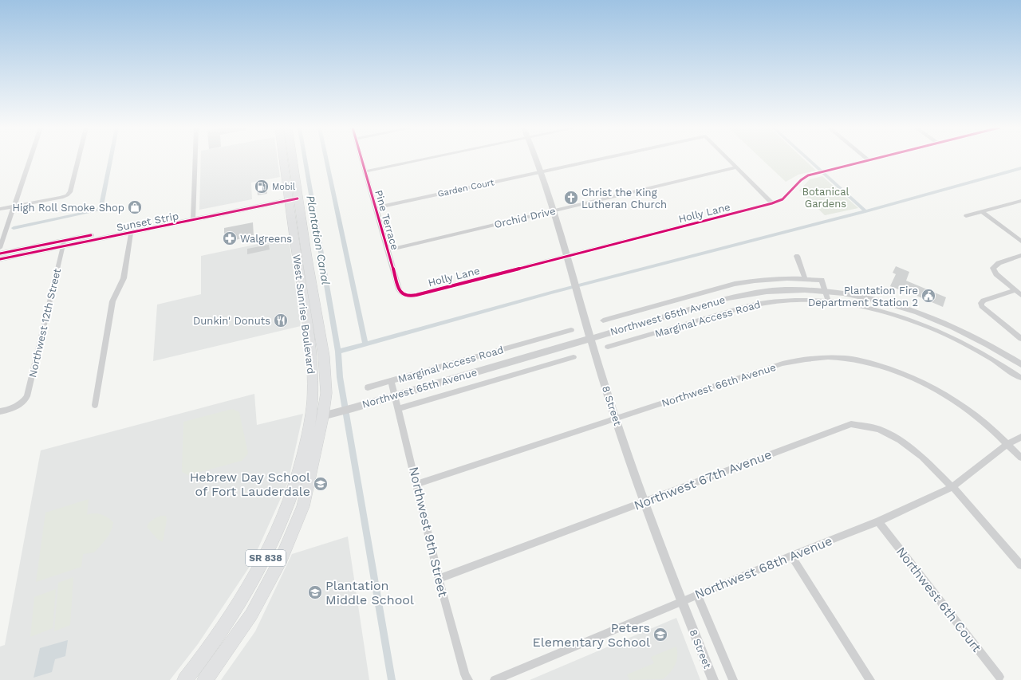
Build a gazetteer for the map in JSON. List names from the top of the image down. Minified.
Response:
{"streets":{"highway":["West Sunrise Boulevard","SR 838"],"street":["Garden Court","Holly Lane","Orchid Drive","Pine Terrace","Sunset Strip","Northwest 65th Avenue","Marginal Access Road","Northwest 12th Street","Northwest 66th Avenue","8 Street","Northwest 67th Avenue","Northwest 9th Street","Northwest 68th Avenue","Northwest 6th Court"]},"crossings":[["Garden Court","Orchid Drive"],["Garden Court","Pine Terrace"],["Garden Court","8 Street"],["Holly Lane","Pine Terrace"],["Holly Lane","8 Street"],["Orchid Drive","Pine Terrace"],["Orchid Drive","8 Street"],["Sunset Strip","West Sunrise Boulevard"],["Sunset Strip","Northwest 12th Street"],["West Sunrise Boulevard","Northwest 65th Avenue"],["Northwest 65th Avenue","8 Street"],["Northwest 65th Avenue","Northwest 9th Street"],["Marginal Access Road","Northwest 9th Street"],["Northwest 66th Avenue","8 Street"],["Northwest 66th Avenue","Northwest 9th Street"],["Northwest 66th Avenue","Northwest 68th Avenue"],["8 Street","Northwest 67th Avenue"],["8 Street","Northwest 68th Avenue"],["Northwest 67th Avenue","Northwest 9th Street"],["Northwest 67th Avenue","Northwest 68th Avenue"],["Northwest 68th Avenue","Northwest 6th Court"]],"water":["Plantation Canal"],"parks":["Botanical Gardens"],"places":{"fuel station":["Mobil"],"church":["Christ the King Lutheran Church"],"shop":["High Roll Smoke Shop"],"pharmacy":["Walgreens"],"public building":["Plantation Fire Department Station 2"],"restaurant":["Dunkin' Donuts"],"school or university":["Hebrew Day School of Fort Lauderdale","Plantation Middle School","Peters Elementary School"]}}
